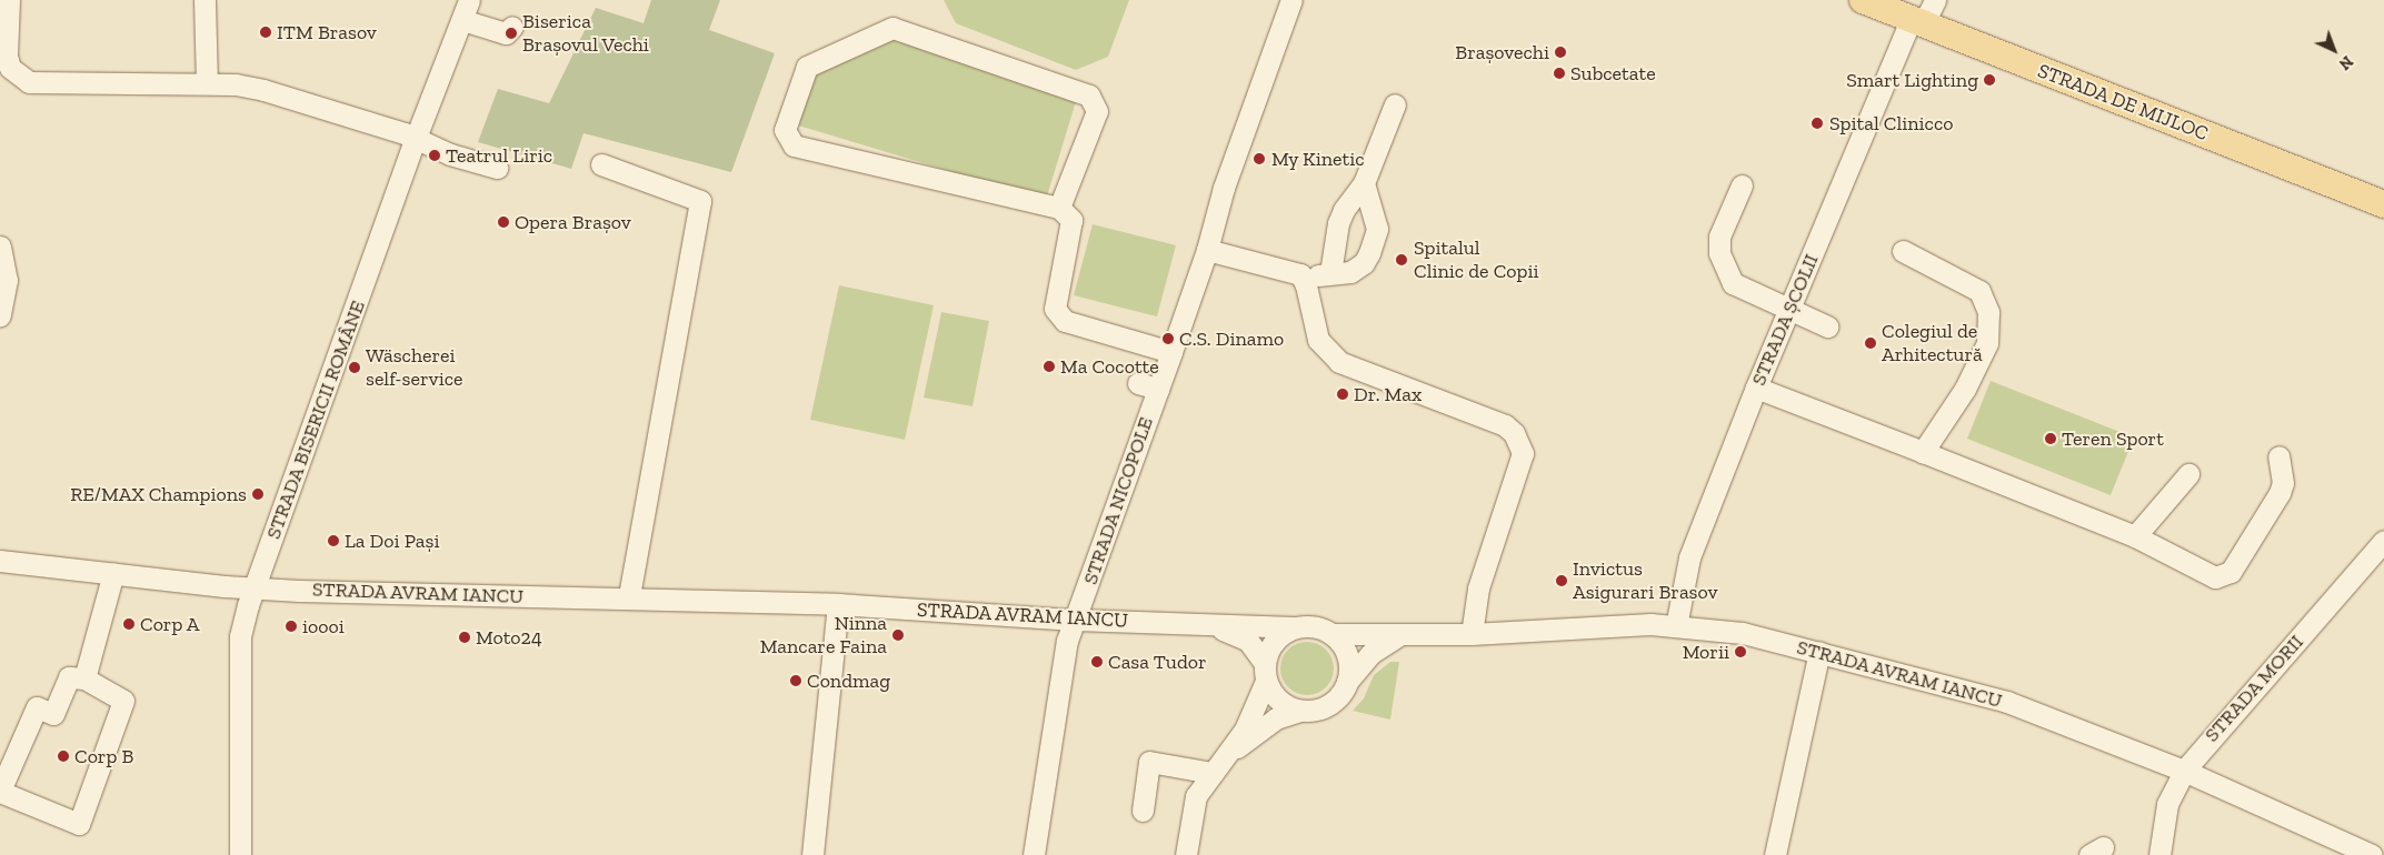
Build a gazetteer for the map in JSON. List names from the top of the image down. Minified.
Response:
{"streets":{"main road":["STRADA DE MIJLOC"],"street":["STRADA ȘCOLII","STRADA BISERICII ROMÂNE","STRADA NICOPOLE","STRADA AVRAM IANCU","STRADA MORII"]},"crossings":[["STRADA DE MIJLOC","STRADA ȘCOLII"],["STRADA ȘCOLII","STRADA AVRAM IANCU"],["STRADA BISERICII ROMÂNE","STRADA AVRAM IANCU"],["STRADA NICOPOLE","STRADA AVRAM IANCU"],["STRADA AVRAM IANCU","STRADA MORII"]],"places":["ITM Brasov","Biserica Brașovul Vechi","Brașovechi","Subcetate","Smart Lighting","Spital Clinicco","Teatrul Liric","My Kinetic","Opera Brașov","Spitalul Clinic de Copii","C.S. Dinamo","Colegiul de Arhitectură","Ma Cocotte","Wäscherei self-service","Dr. Max","Teren Sport","RE/MAX Champions","La Doi Pași","Invictus Asigurari Brasov","Corp A","ioooi","Ninna Mancare Faina","Moto24","Morii","Casa Tudor","Condmag","Corp B"],"north":"bottom right"}
